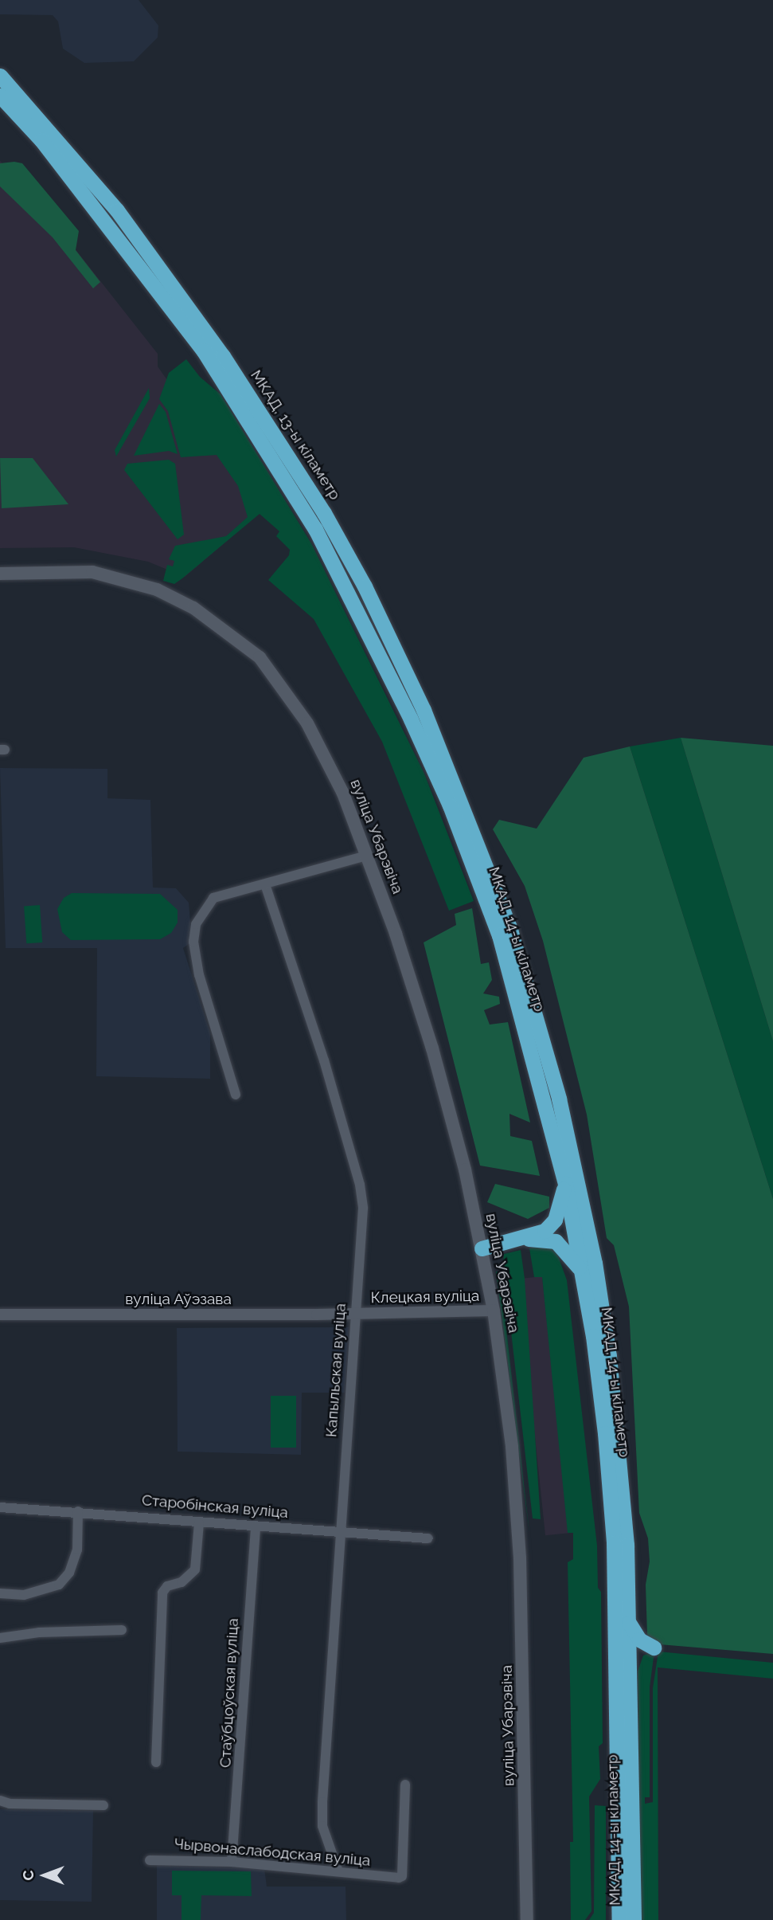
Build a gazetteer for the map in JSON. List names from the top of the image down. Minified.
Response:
{"streets":{"highway":["МКАД, 13-ы кіламетр","МКАД, 14-ы кіламетр"],"main road":["вуліца Убарэвіча"],"street":["Клецкая вуліца","вуліца Аўэзава","Капыльская вуліца","Старобінская вуліца","Стаўбцоўская вуліца","Чырвонаслабодская вуліца"]},"crossings":[["МКАД, 13-ы кіламетр","МКАД, 14-ы кіламетр"],["вуліца Убарэвіча","Клецкая вуліца"],["Клецкая вуліца","вуліца Аўэзава"],["Клецкая вуліца","Капыльская вуліца"],["вуліца Аўэзава","Капыльская вуліца"],["Капыльская вуліца","Старобінская вуліца"],["Капыльская вуліца","Чырвонаслабодская вуліца"],["Старобінская вуліца","Стаўбцоўская вуліца"],["Стаўбцоўская вуліца","Чырвонаслабодская вуліца"]],"north":"left"}
